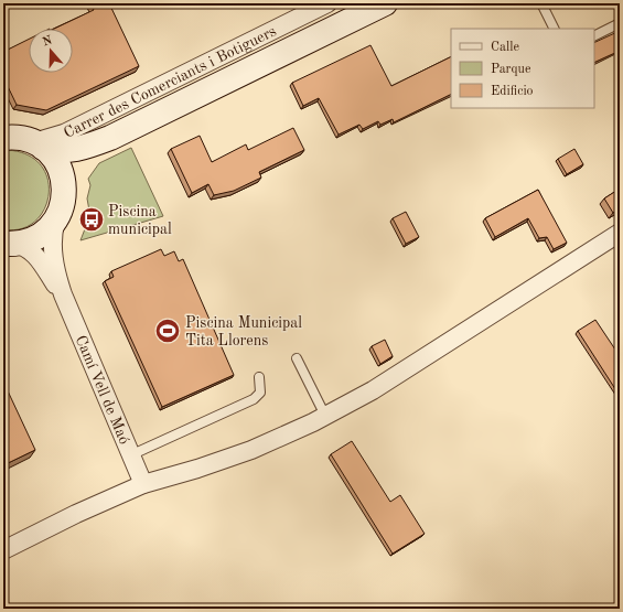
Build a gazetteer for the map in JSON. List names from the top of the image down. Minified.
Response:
{"streets":{"street":["Carrer des Comerciants i Botiguers","Camí Vell de Maó"]},"places":{"bus stop":["Piscina municipal"],"sports":["Piscina Municipal Tita Llorens"]},"legend":["Calle","Parque","Edificio"],"north":"top"}
